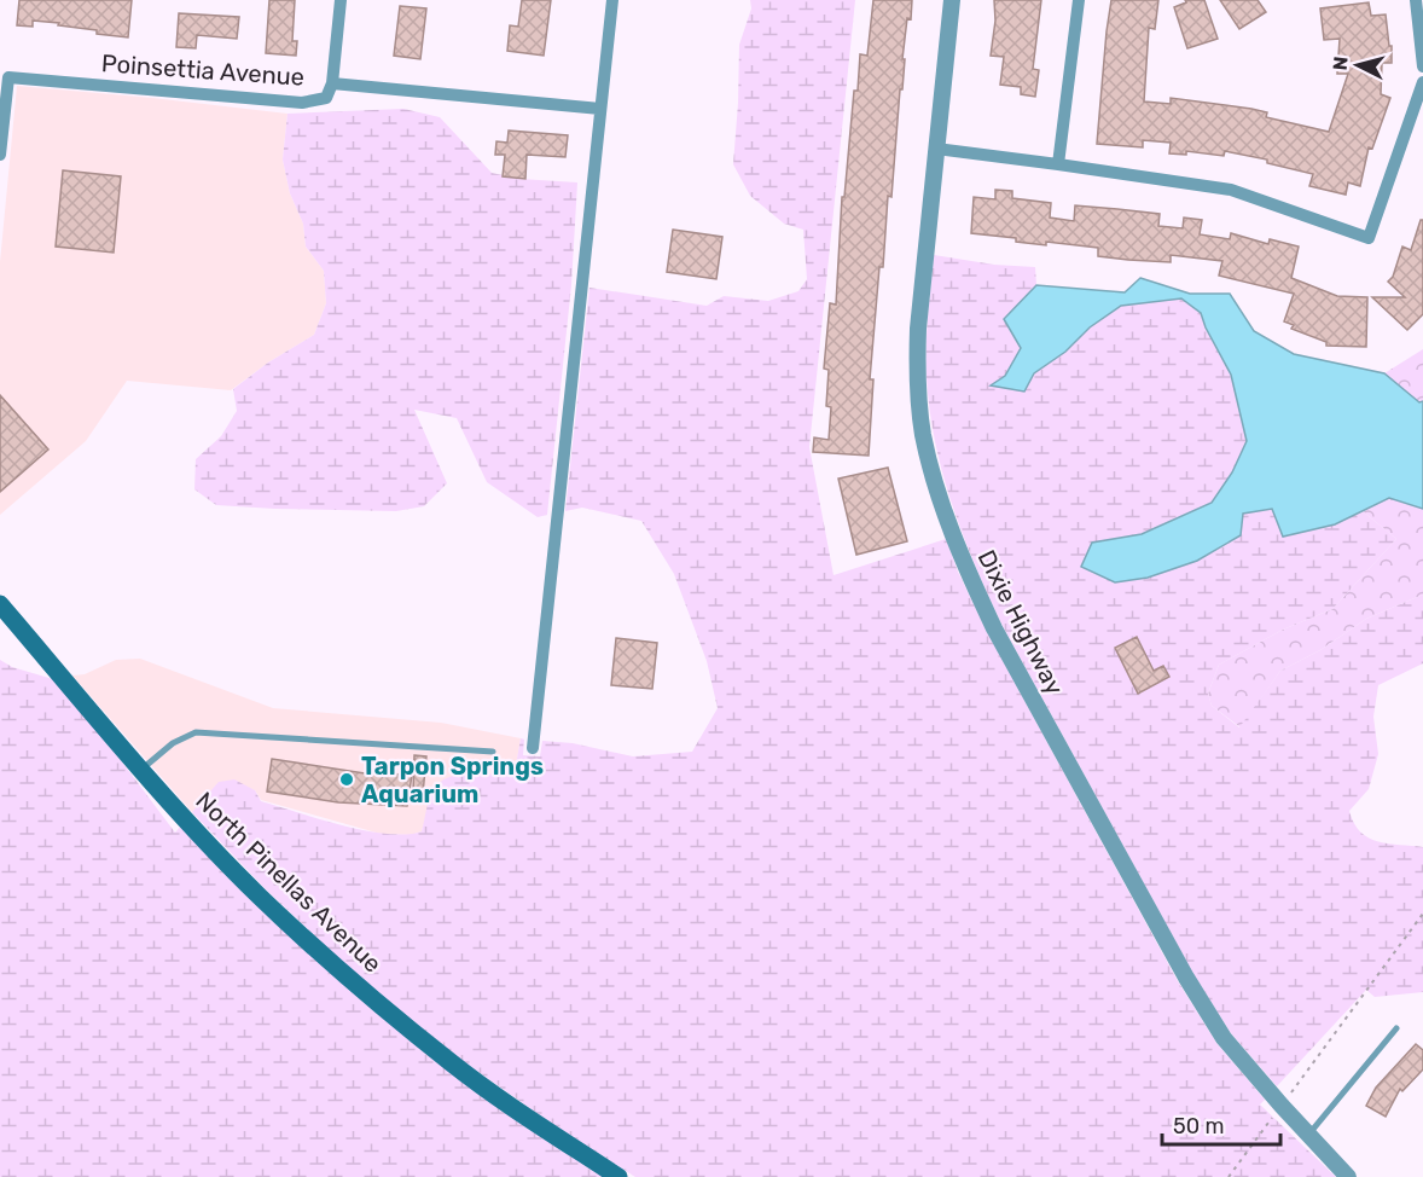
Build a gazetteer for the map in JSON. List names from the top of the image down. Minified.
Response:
{"streets":{"main road":["North Pinellas Avenue"],"street":["Poinsettia Avenue","Dixie Highway"]},"places":["Tarpon Springs Aquarium"],"scale_bar":"50 m","north":"left"}
